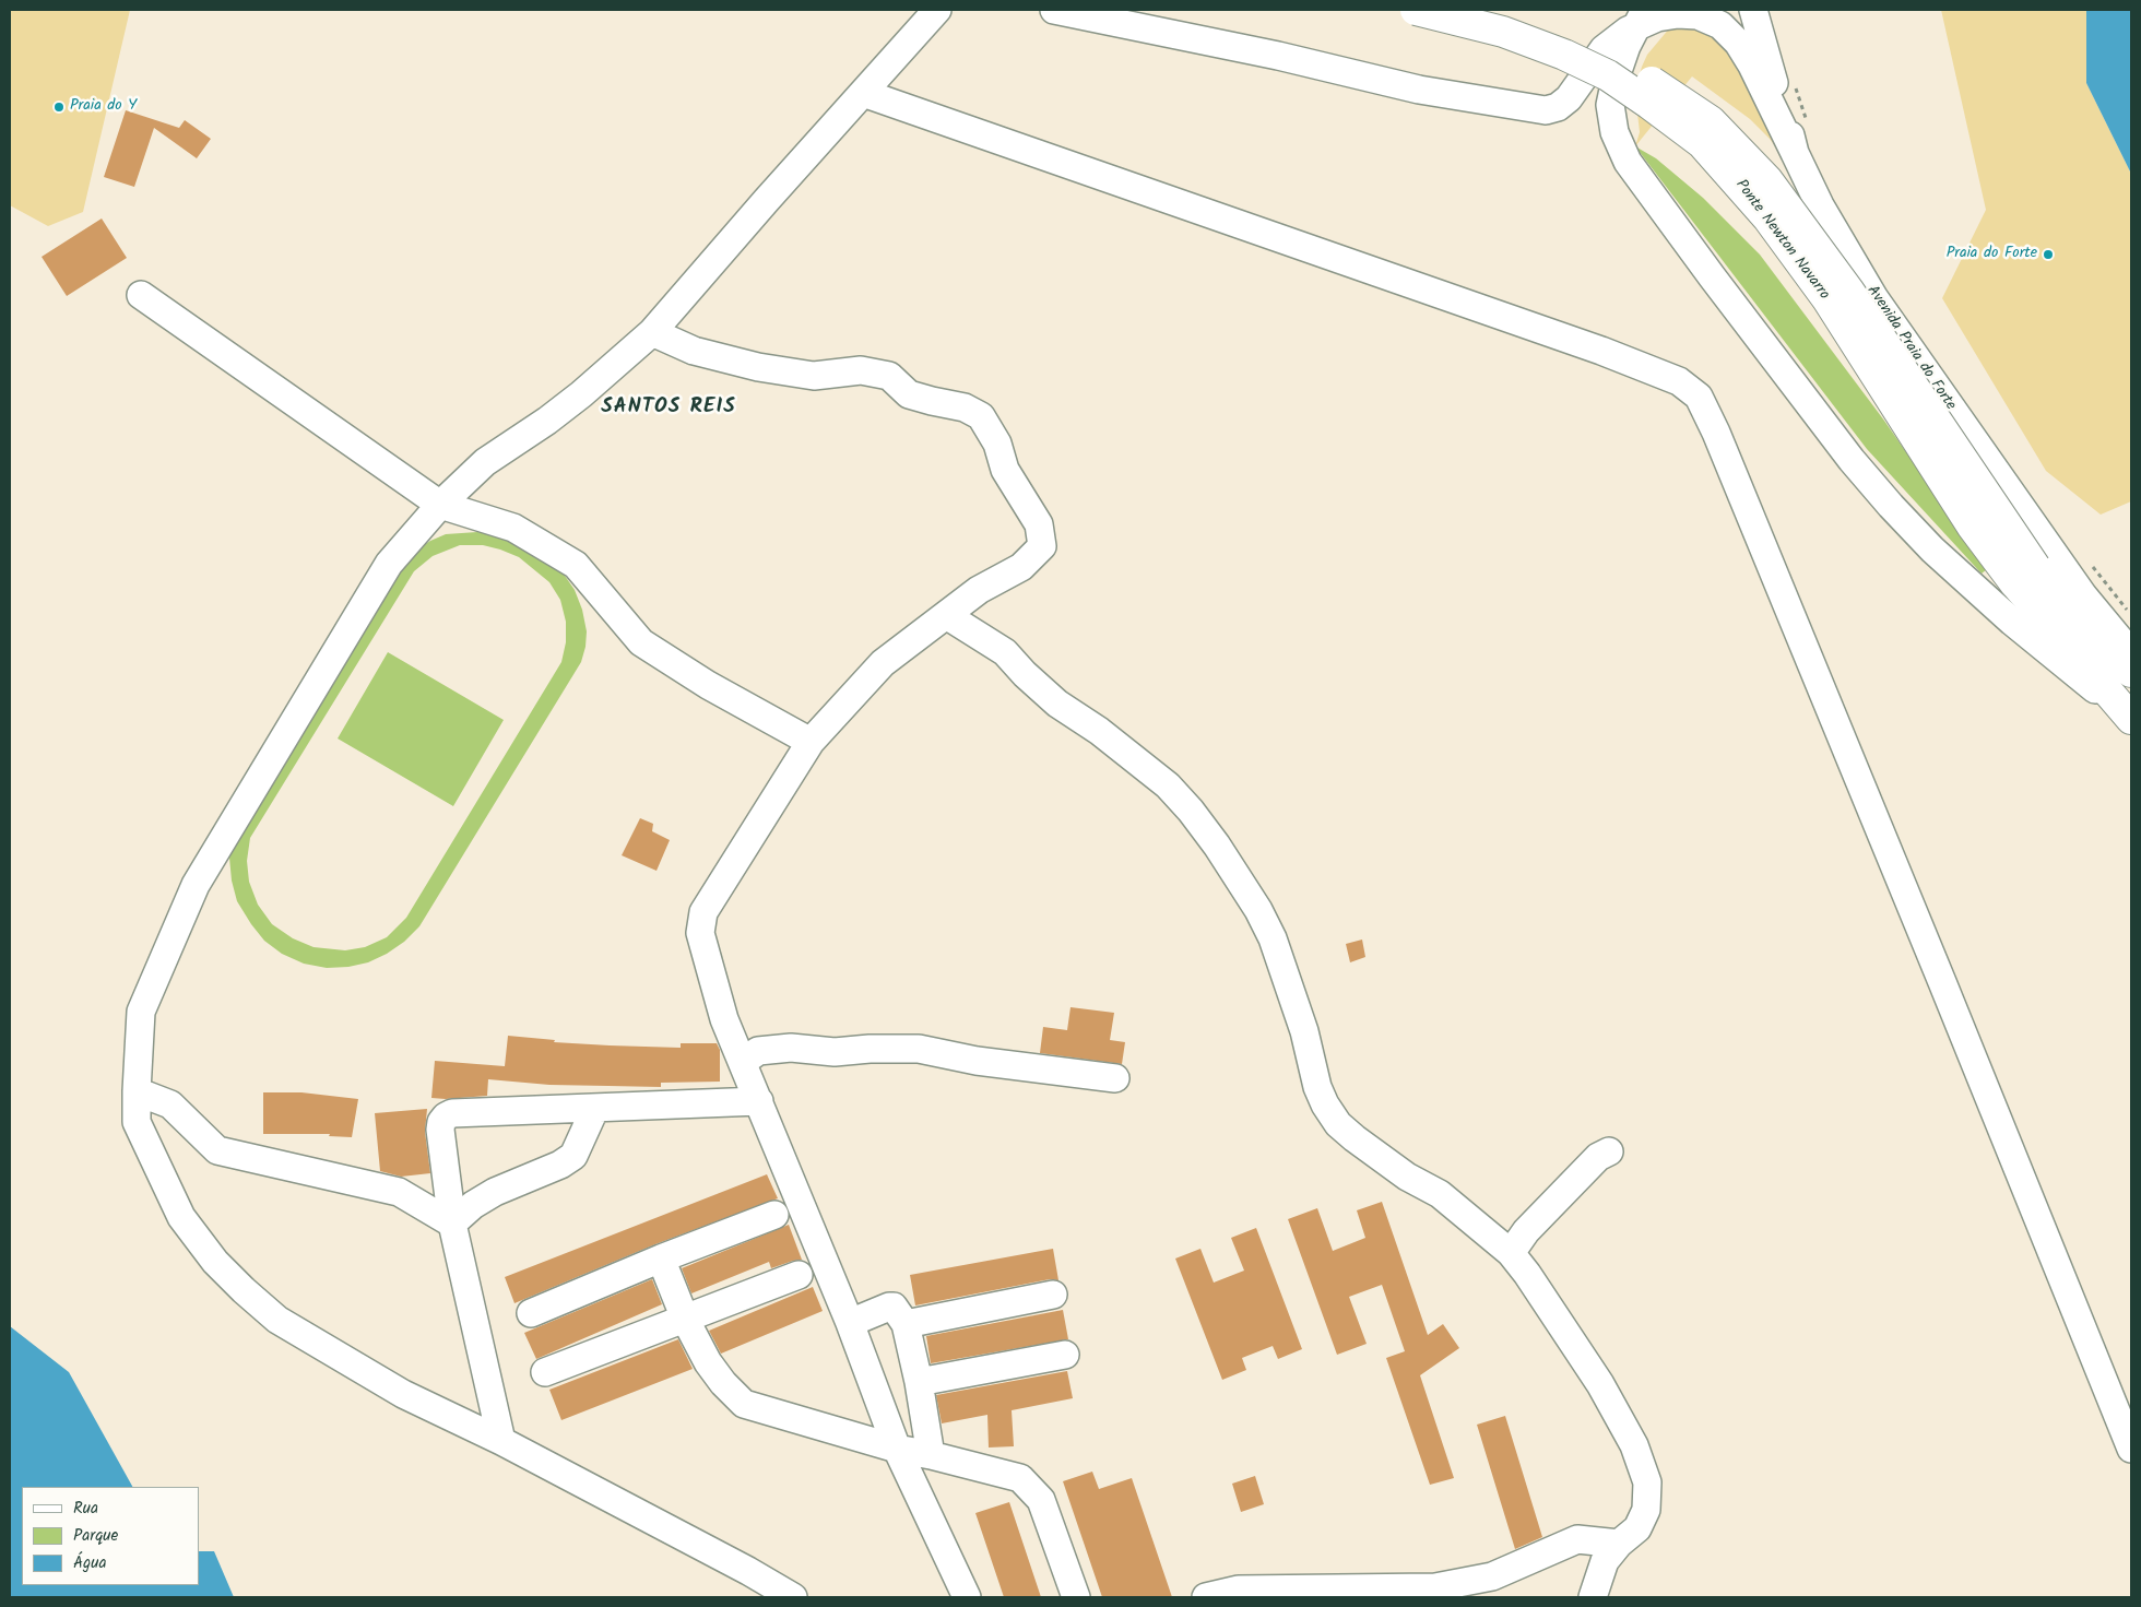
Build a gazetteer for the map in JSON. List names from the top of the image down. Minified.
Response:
{"streets":{"main road":["Ponte Newton Navarro"],"street":["Avenida Praia do Forte"]},"districts":["SANTOS REIS"],"places":["Praia do Y","Praia do Forte"],"legend":["Rua","Parque","Água"]}
